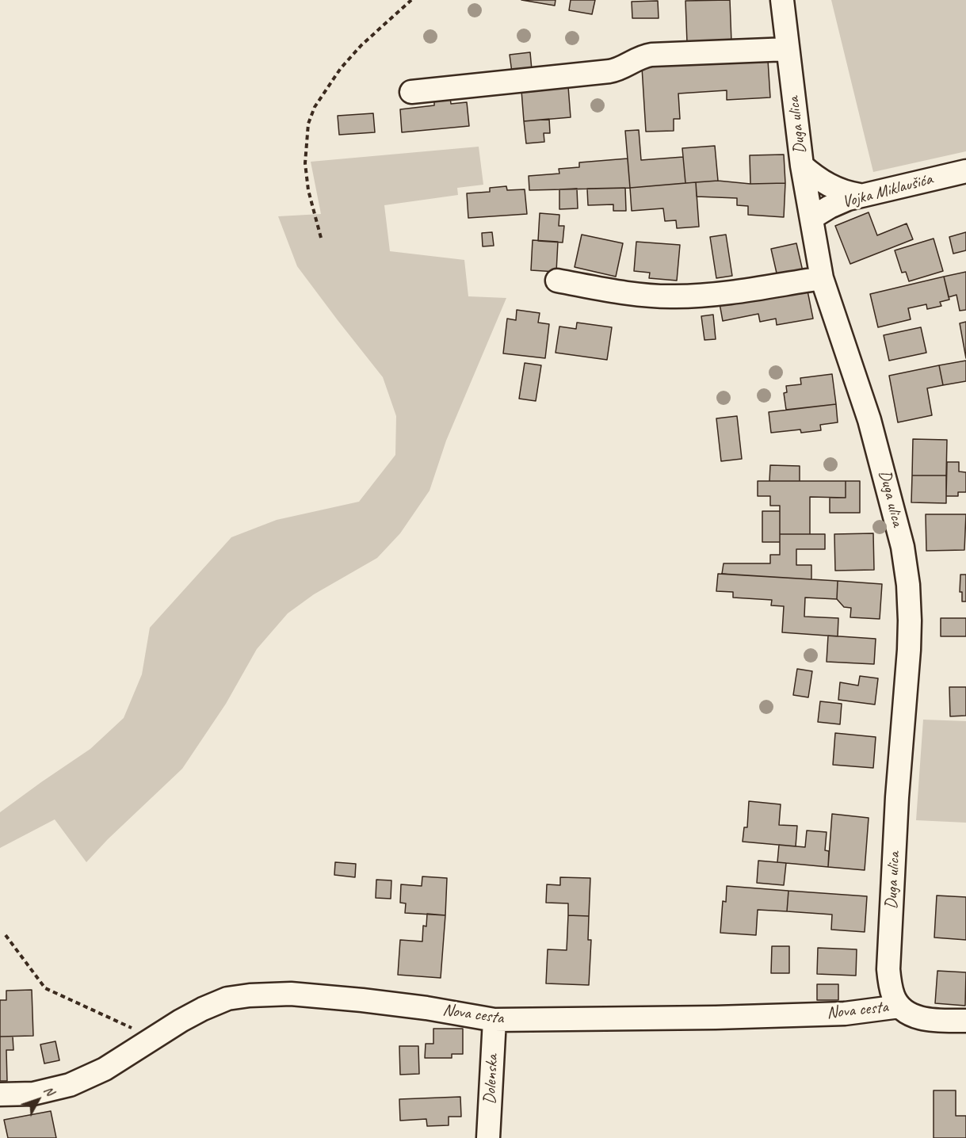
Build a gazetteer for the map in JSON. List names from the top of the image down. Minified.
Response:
{"streets":{"street":["Duga ulica","Vojka Miklaušića","Nova cesta","Dolenska"]},"crossings":[["Duga ulica","Vojka Miklaušića"],["Duga ulica","Nova cesta"],["Nova cesta","Dolenska"]],"north":"top right"}
